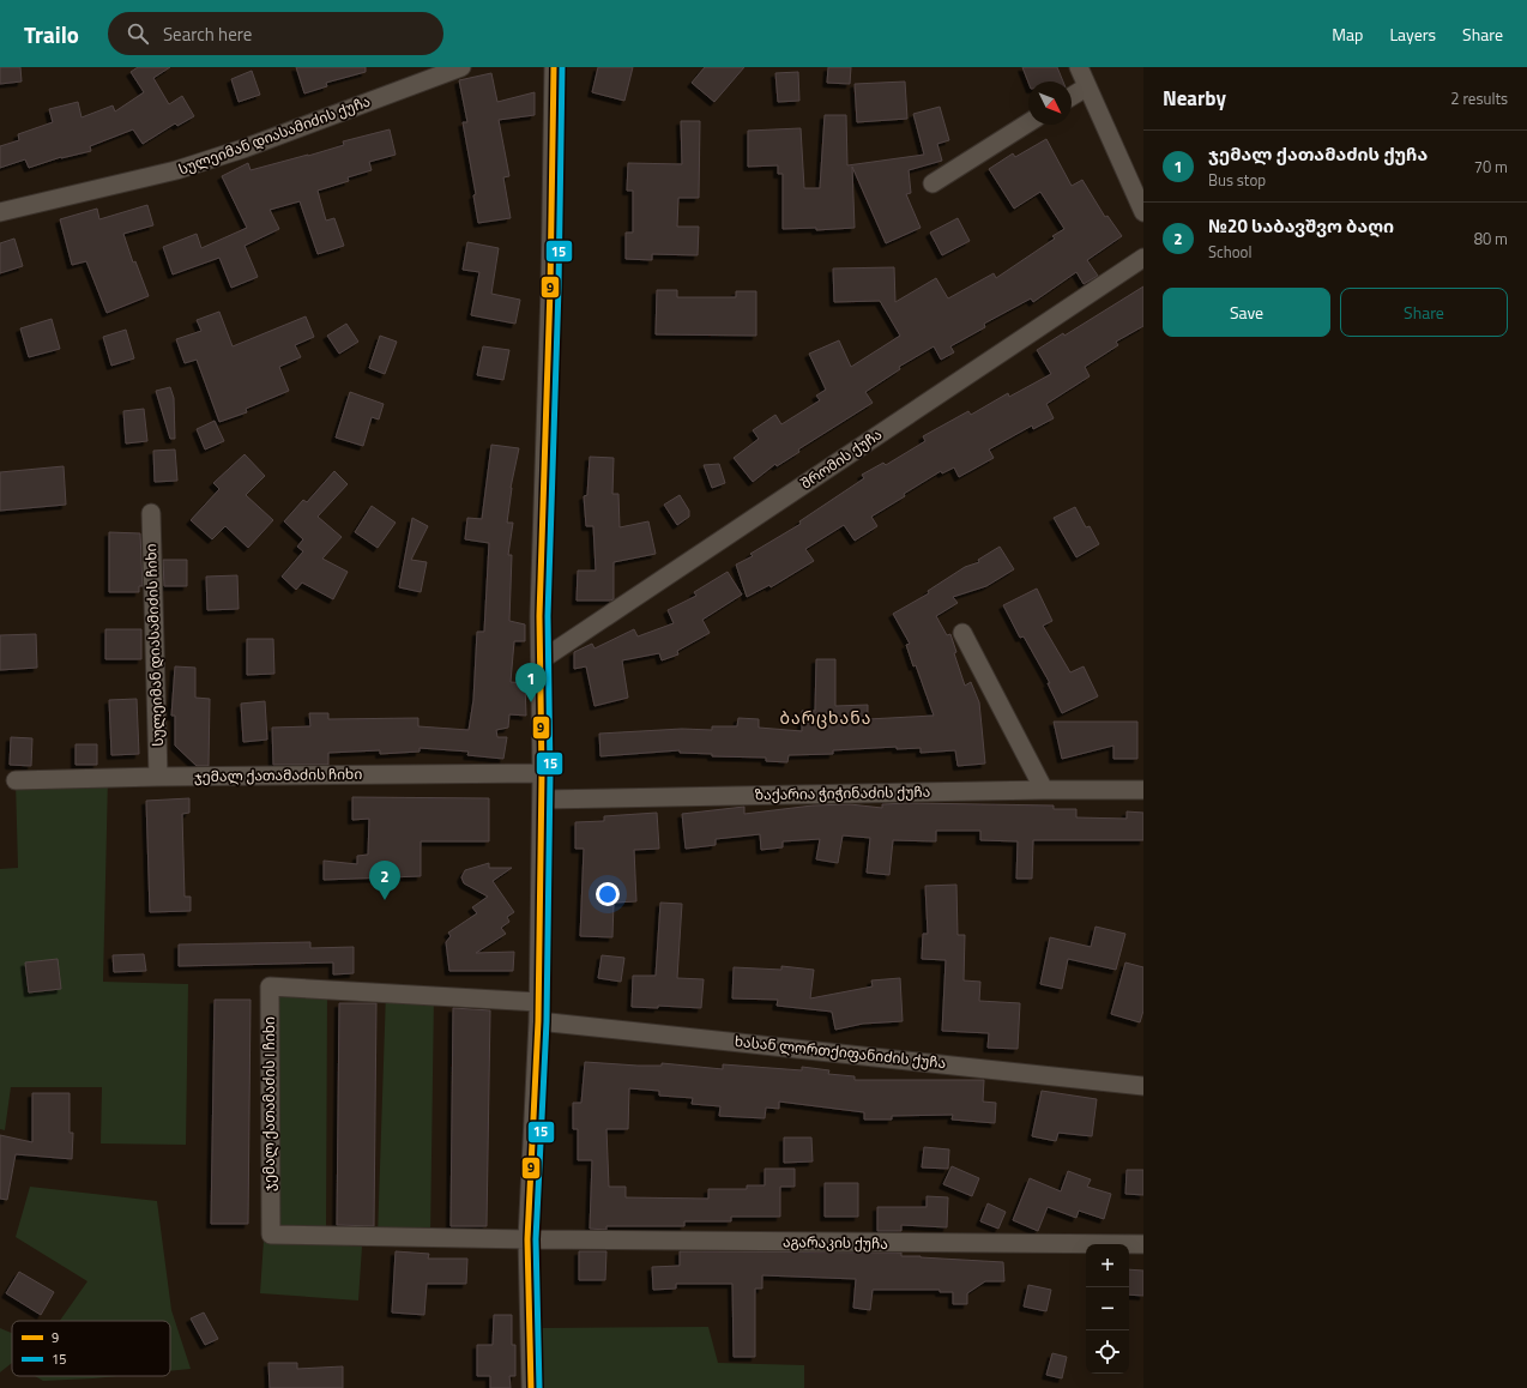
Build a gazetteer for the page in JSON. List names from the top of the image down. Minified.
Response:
{"streets":{"street":["სულეიმან დიასამიძის ქუჩა","შრომის ქუჩა","სულეიმან დიასამიძის ჩიხი","ჯემალ ქათამაძის ჩიხი","ზაქარია ჭიჭინაძის ქუჩა","ხასან ლორთქიფანიძის ქუჩა","ჯემალ ქათამაძის I ჩიხი","აგარაკის ქუჩა"]},"crossings":[["სულეიმან დიასამიძის ჩიხი","ჯემალ ქათამაძის ჩიხი"],["ჯემალ ქათამაძის I ჩიხი","აგარაკის ქუჩა"]],"districts":["ბარცხანა"],"lines":["transit line 9","transit line 15"],"legend":["9","15"],"north":"bottom right","page":{"header":"Trailo","search":"Search here","nav":["Map","Layers","Share"],"heading":["Nearby","2 results"],"list":[{"mark":"1","name":"ჯემალ ქათამაძის ქუჩა","note":"Bus stop","value":"70 m"},{"mark":"2","name":"№20 საბავშვო ბაღი","note":"School","value":"80 m"}],"buttons":["Save","Share"],"pins":["1","2"],"map_buttons":["+","−"]}}
